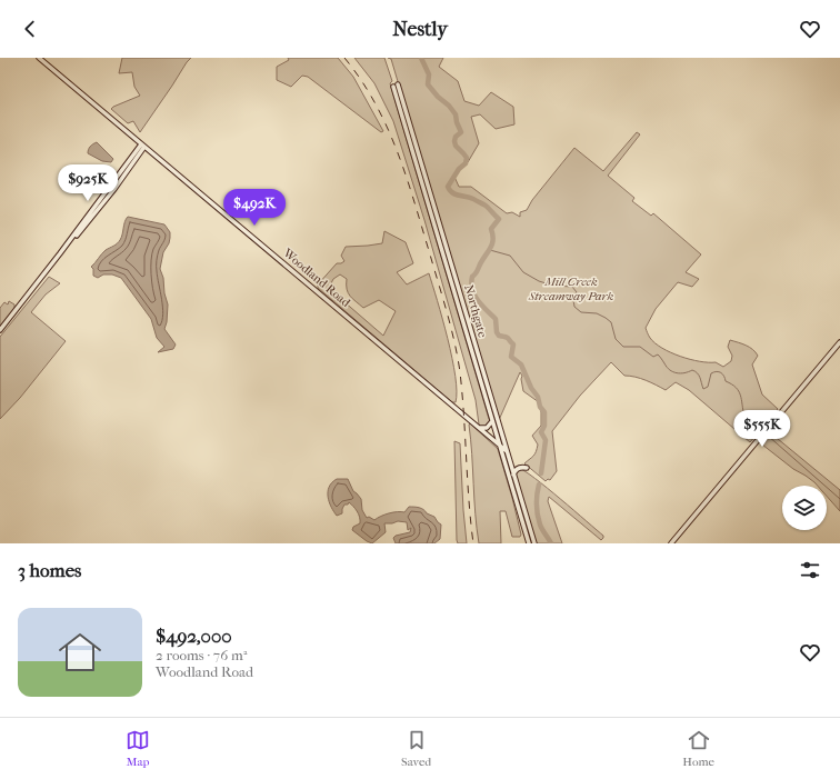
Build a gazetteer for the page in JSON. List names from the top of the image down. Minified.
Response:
{"streets":{"main road":["Woodland Road","Northgate"]},"crossings":[["Woodland Road","Northgate"]],"parks":["Mill Creek Streamway Park"],"page":{"header":"Nestly","price":["$925K","$492K","$555K"],"heading":"3 homes","list":[{"name":"$492,000","note":"2 rooms · 76 m² · Woodland Road"}],"tabs":["Map","Saved","Home"]}}
